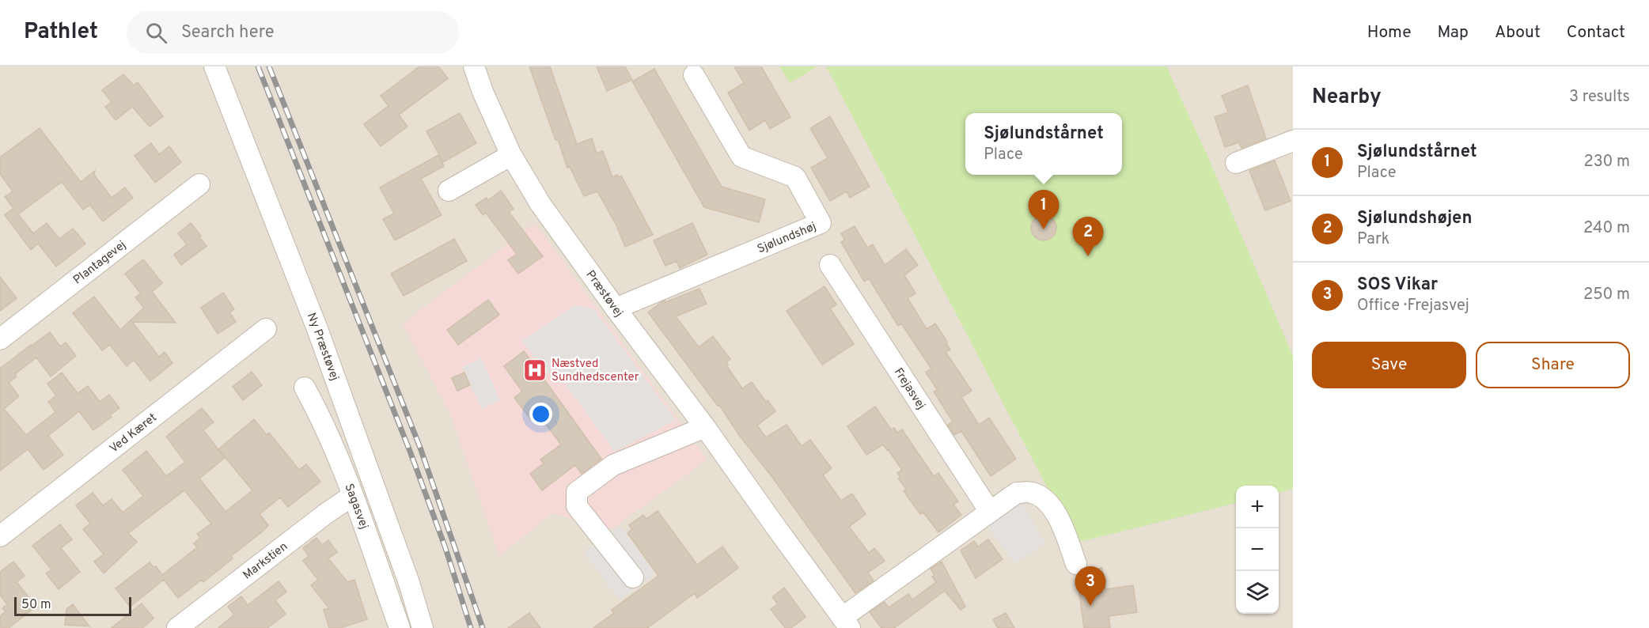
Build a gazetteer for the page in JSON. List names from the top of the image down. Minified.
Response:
{"streets":{"street":["Sjølundshøj","Plantagevej","Præstøvej","Ny Præstøvej","Frejasvej","Ved Kæret","Sagasvej","Markstien"]},"crossings":[["Sjølundshøj","Præstøvej"],["Sagasvej","Markstien"]],"places":{"hospital":["Næstved Sundhedscenter"]},"scale_bar":"50 m","page":{"header":"Pathlet","search":"Search here","nav":["Home","Map","About","Contact"],"heading":["Nearby","3 results"],"popup":["Sjølundstårnet","Place"],"list":[{"mark":"1","name":"Sjølundstårnet","note":"Place","value":"230 m"},{"mark":"2","name":"Sjølundshøjen","note":"Park","value":"240 m"},{"mark":"3","name":"SOS Vikar","note":"Office · Frejasvej","value":"250 m"}],"pins":["1","2","3"],"buttons":["Save","Share"],"map_buttons":["+","−"],"scale":"50 m"}}
